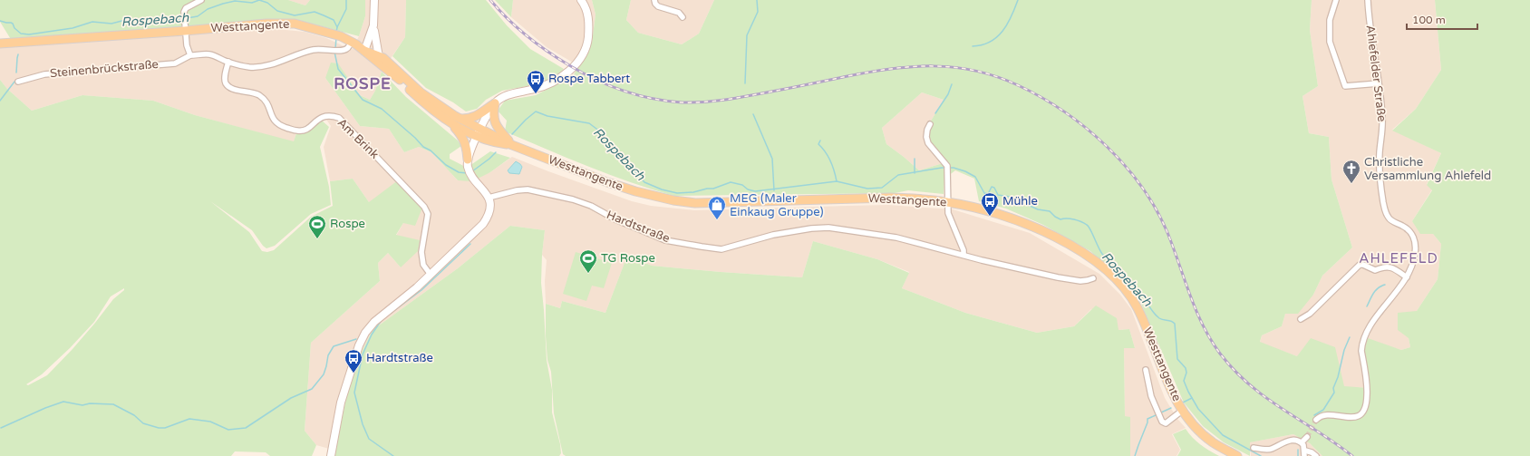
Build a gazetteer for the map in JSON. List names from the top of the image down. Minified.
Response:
{"streets":{"main road":["Westtangente"],"street":["Steinenbrückstraße","Ahlefelder Straße","Am Brink","Hardtstraße"]},"crossings":[["Steinenbrückstraße","Am Brink"]],"districts":["ROSPE","AHLEFELD"],"water":["Rospebach"],"places":{"bus stop":["Rospe Tabbert","Mühle","Hardtstraße"],"church":["Christliche Versammlung Ahlefeld"],"shop":["MEG (Maler Einkaug Gruppe)"],"sports":["Rospe","TG Rospe"]},"scale_bar":"100 m"}
